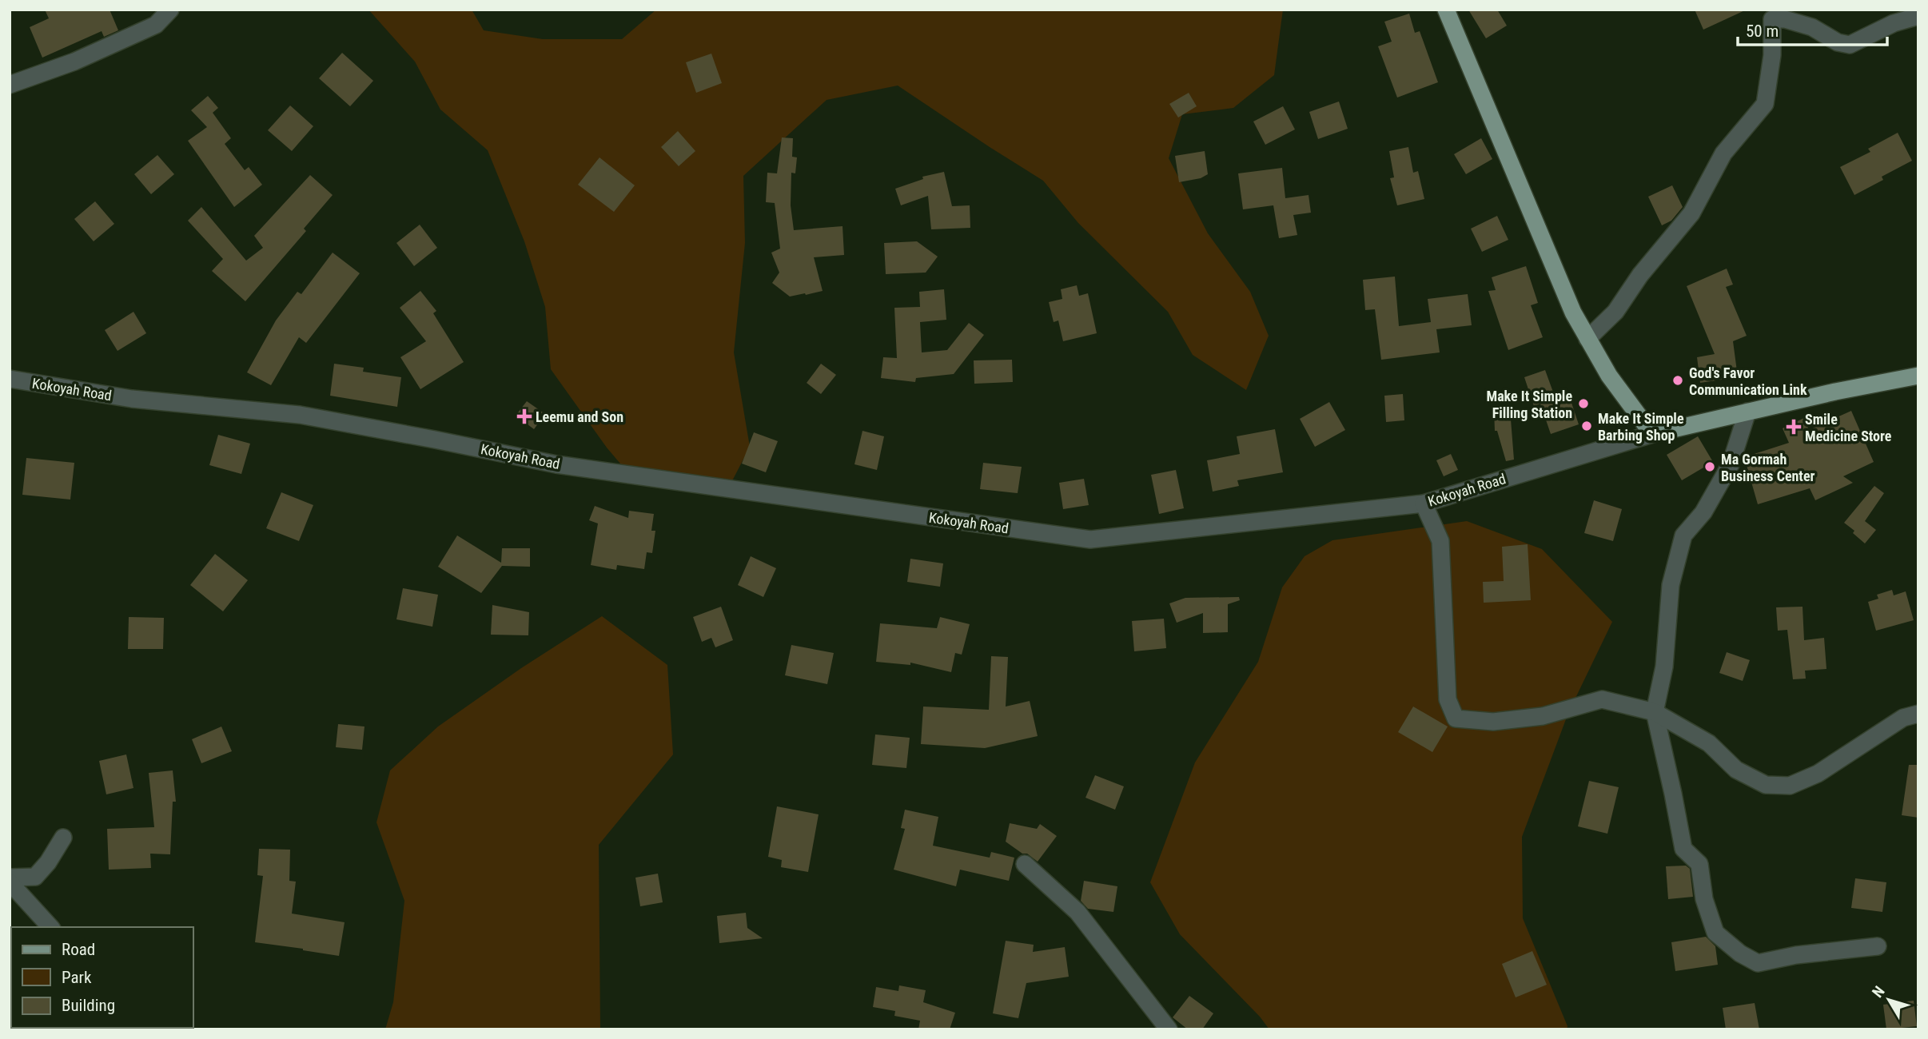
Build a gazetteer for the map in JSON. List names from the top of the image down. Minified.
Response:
{"streets":{"main road":["Kokoyah Road"]},"places":{"other":["God's Favor Communication Link","Make It Simple Filling Station","Make It Simple Barbing Shop","Ma Gormah Business Center"],"health":["Leemu and Son","Smile Medicine Store"]},"legend":["Road","Park","Building"],"scale_bar":"50 m","north":"top left"}
